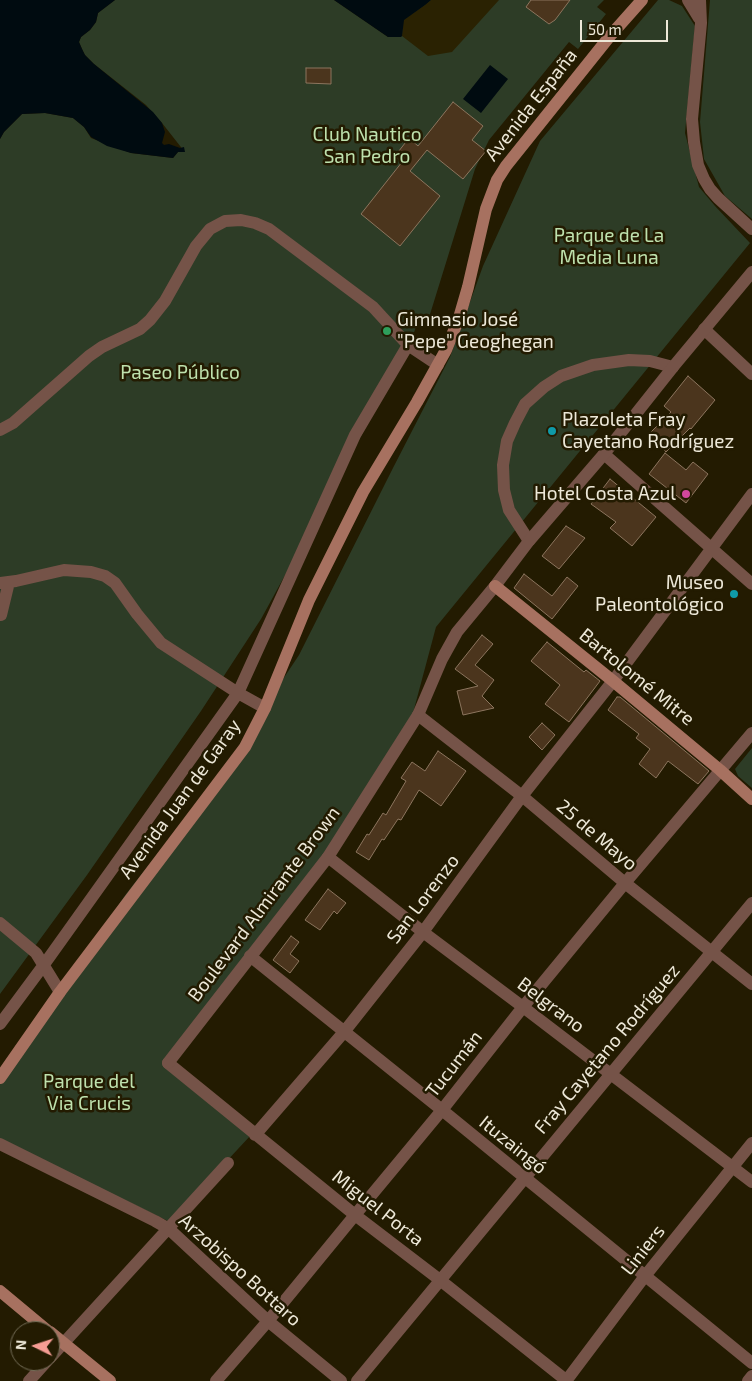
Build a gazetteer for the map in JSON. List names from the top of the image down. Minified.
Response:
{"streets":{"main road":["Avenida España","Bartolomé Mitre","Avenida Juan de Garay"],"street":["25 de Mayo","San Lorenzo","Boulevard Almirante Brown","Belgrano","Fray Cayetano Rodríguez","Tucumán","Ituzaingó","Miguel Porta","Liniers","Arzobispo Bottaro"]},"crossings":[["Avenida España","Avenida Juan de Garay"],["Bartolomé Mitre","San Lorenzo"],["Bartolomé Mitre","Boulevard Almirante Brown"],["Bartolomé Mitre","Tucumán"],["25 de Mayo","San Lorenzo"],["25 de Mayo","Boulevard Almirante Brown"],["25 de Mayo","Fray Cayetano Rodríguez"],["25 de Mayo","Tucumán"],["San Lorenzo","Belgrano"],["San Lorenzo","Ituzaingó"],["San Lorenzo","Miguel Porta"],["Boulevard Almirante Brown","Belgrano"],["Boulevard Almirante Brown","Ituzaingó"],["Boulevard Almirante Brown","Miguel Porta"],["Belgrano","Fray Cayetano Rodríguez"],["Belgrano","Tucumán"],["Belgrano","Liniers"],["Fray Cayetano Rodríguez","Ituzaingó"],["Fray Cayetano Rodríguez","Miguel Porta"],["Tucumán","Ituzaingó"],["Tucumán","Miguel Porta"],["Tucumán","Arzobispo Bottaro"],["Ituzaingó","Liniers"],["Miguel Porta","Liniers"]],"parks":["Club Nautico San Pedro","Parque de La Media Luna","Paseo Público","Parque del Via Crucis"],"places":["Gimnasio José \"Pepe\" Geoghegan","Plazoleta Fray Cayetano Rodríguez","Hotel Costa Azul","Museo Paleontológico"],"scale_bar":"50 m","north":"left"}
